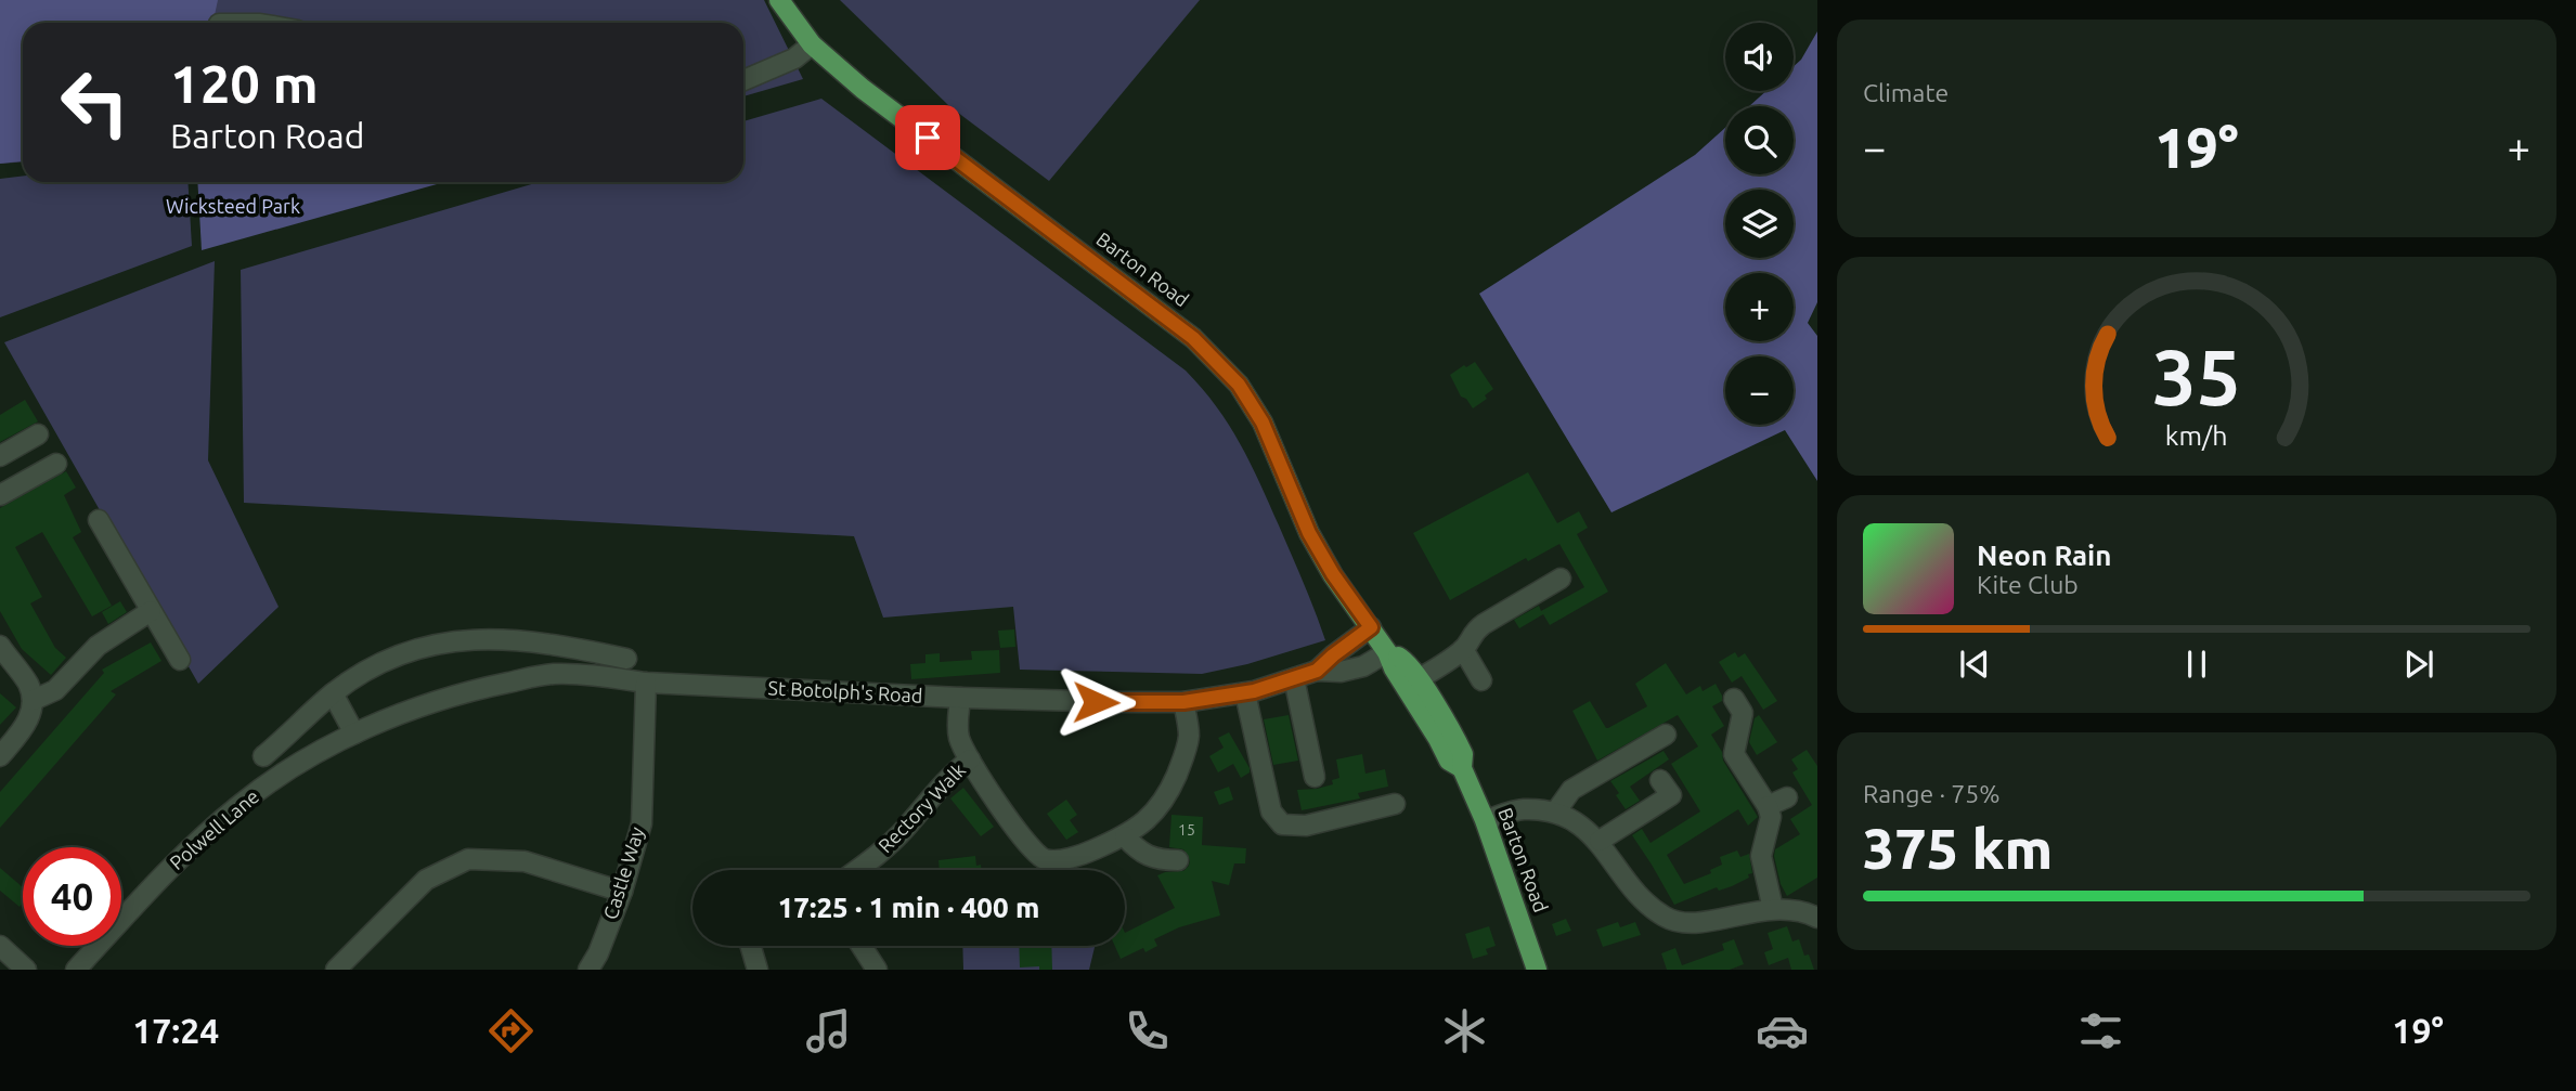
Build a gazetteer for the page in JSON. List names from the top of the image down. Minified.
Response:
{"streets":{"main road":["Barton Road"],"street":["St Botolph's Road","Rectory Walk","Polwell Lane","Castle Way"]},"crossings":[["Barton Road","St Botolph's Road"],["St Botolph's Road","Polwell Lane"],["St Botolph's Road","Castle Way"]],"parks":["Wicksteed Park"],"house_numbers":["15"],"page":{"tile":["Climate",["Range · 75%","375 km"]],"map_buttons":["+","−"],"turn":["120 m","Barton Road"],"heat":["−","19°","+"],"song":["Neon Rain","Kite Club"],"limit":"40","trip":"17:25 · 1 min · 400 m","tabs":["17:24","19°"],"gauge":["35","km/h"]}}
